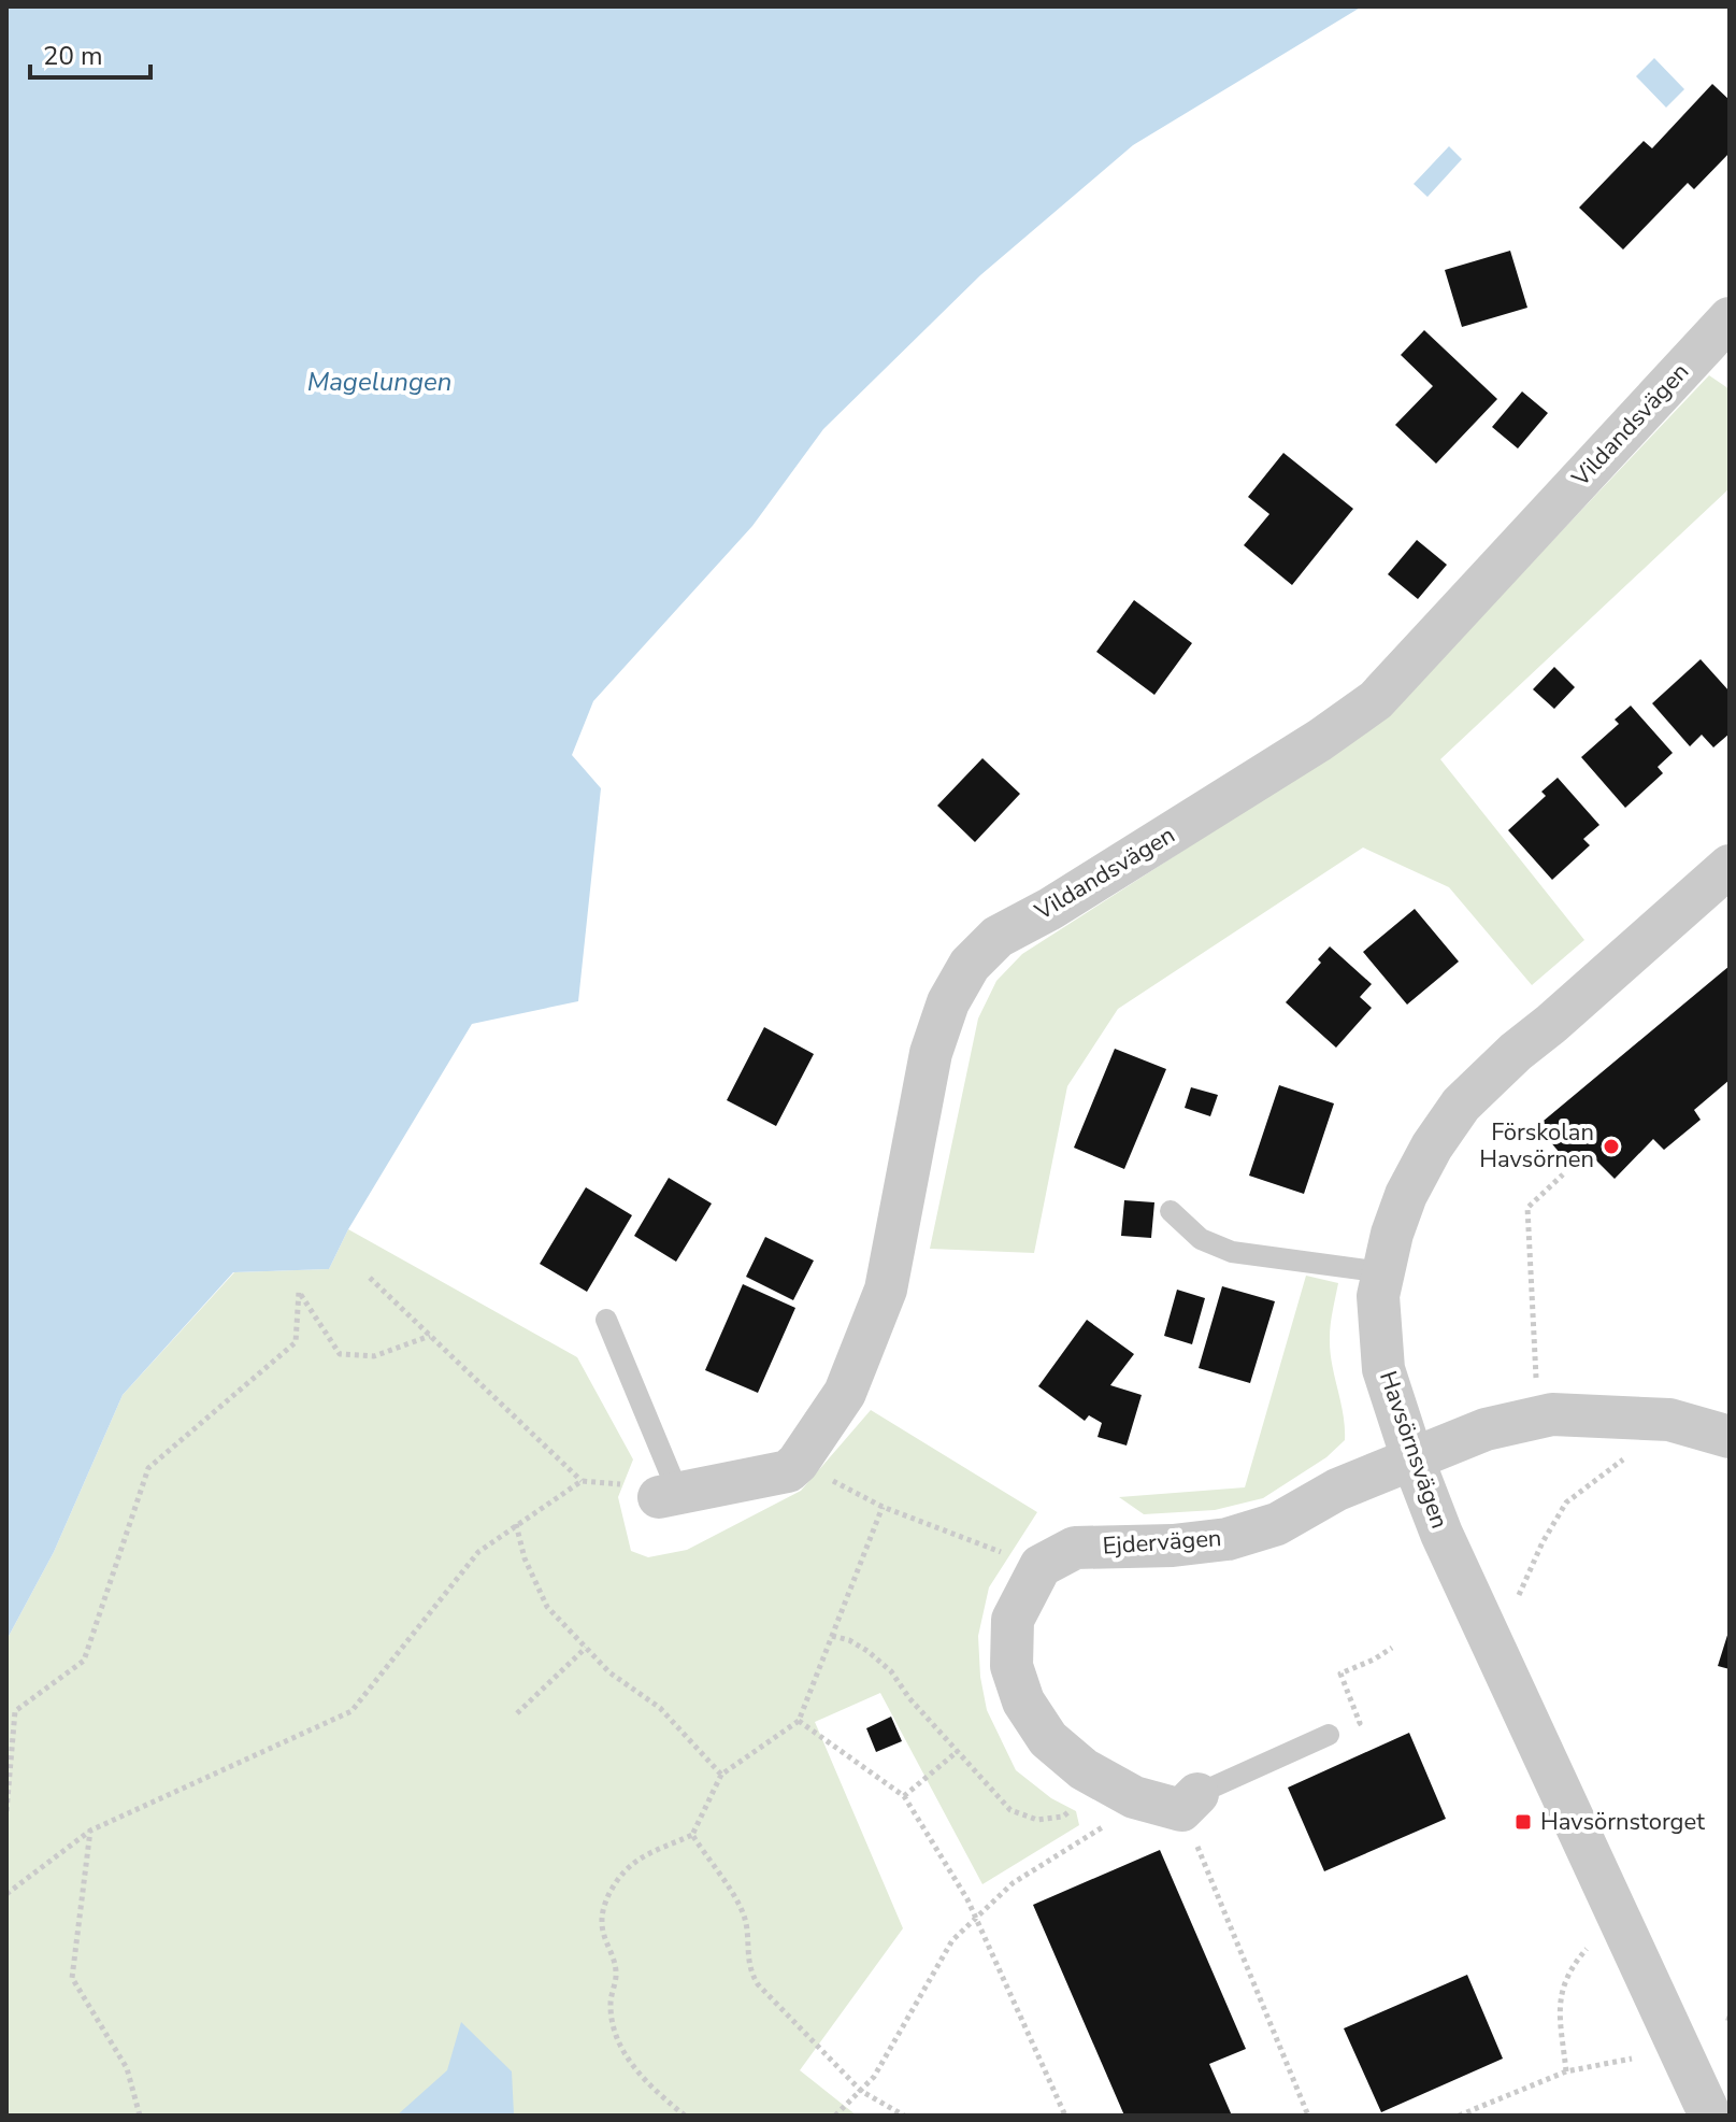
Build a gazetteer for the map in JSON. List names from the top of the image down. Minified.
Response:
{"streets":{"street":["Vildandsvägen","Havsörnsvägen","Ejdervägen"]},"crossings":[["Havsörnsvägen","Ejdervägen"]],"water":["Magelungen"],"places":{"other":["Förskolan Havsörnen"],"transit":["Havsörnstorget"]},"scale_bar":"20 m"}
